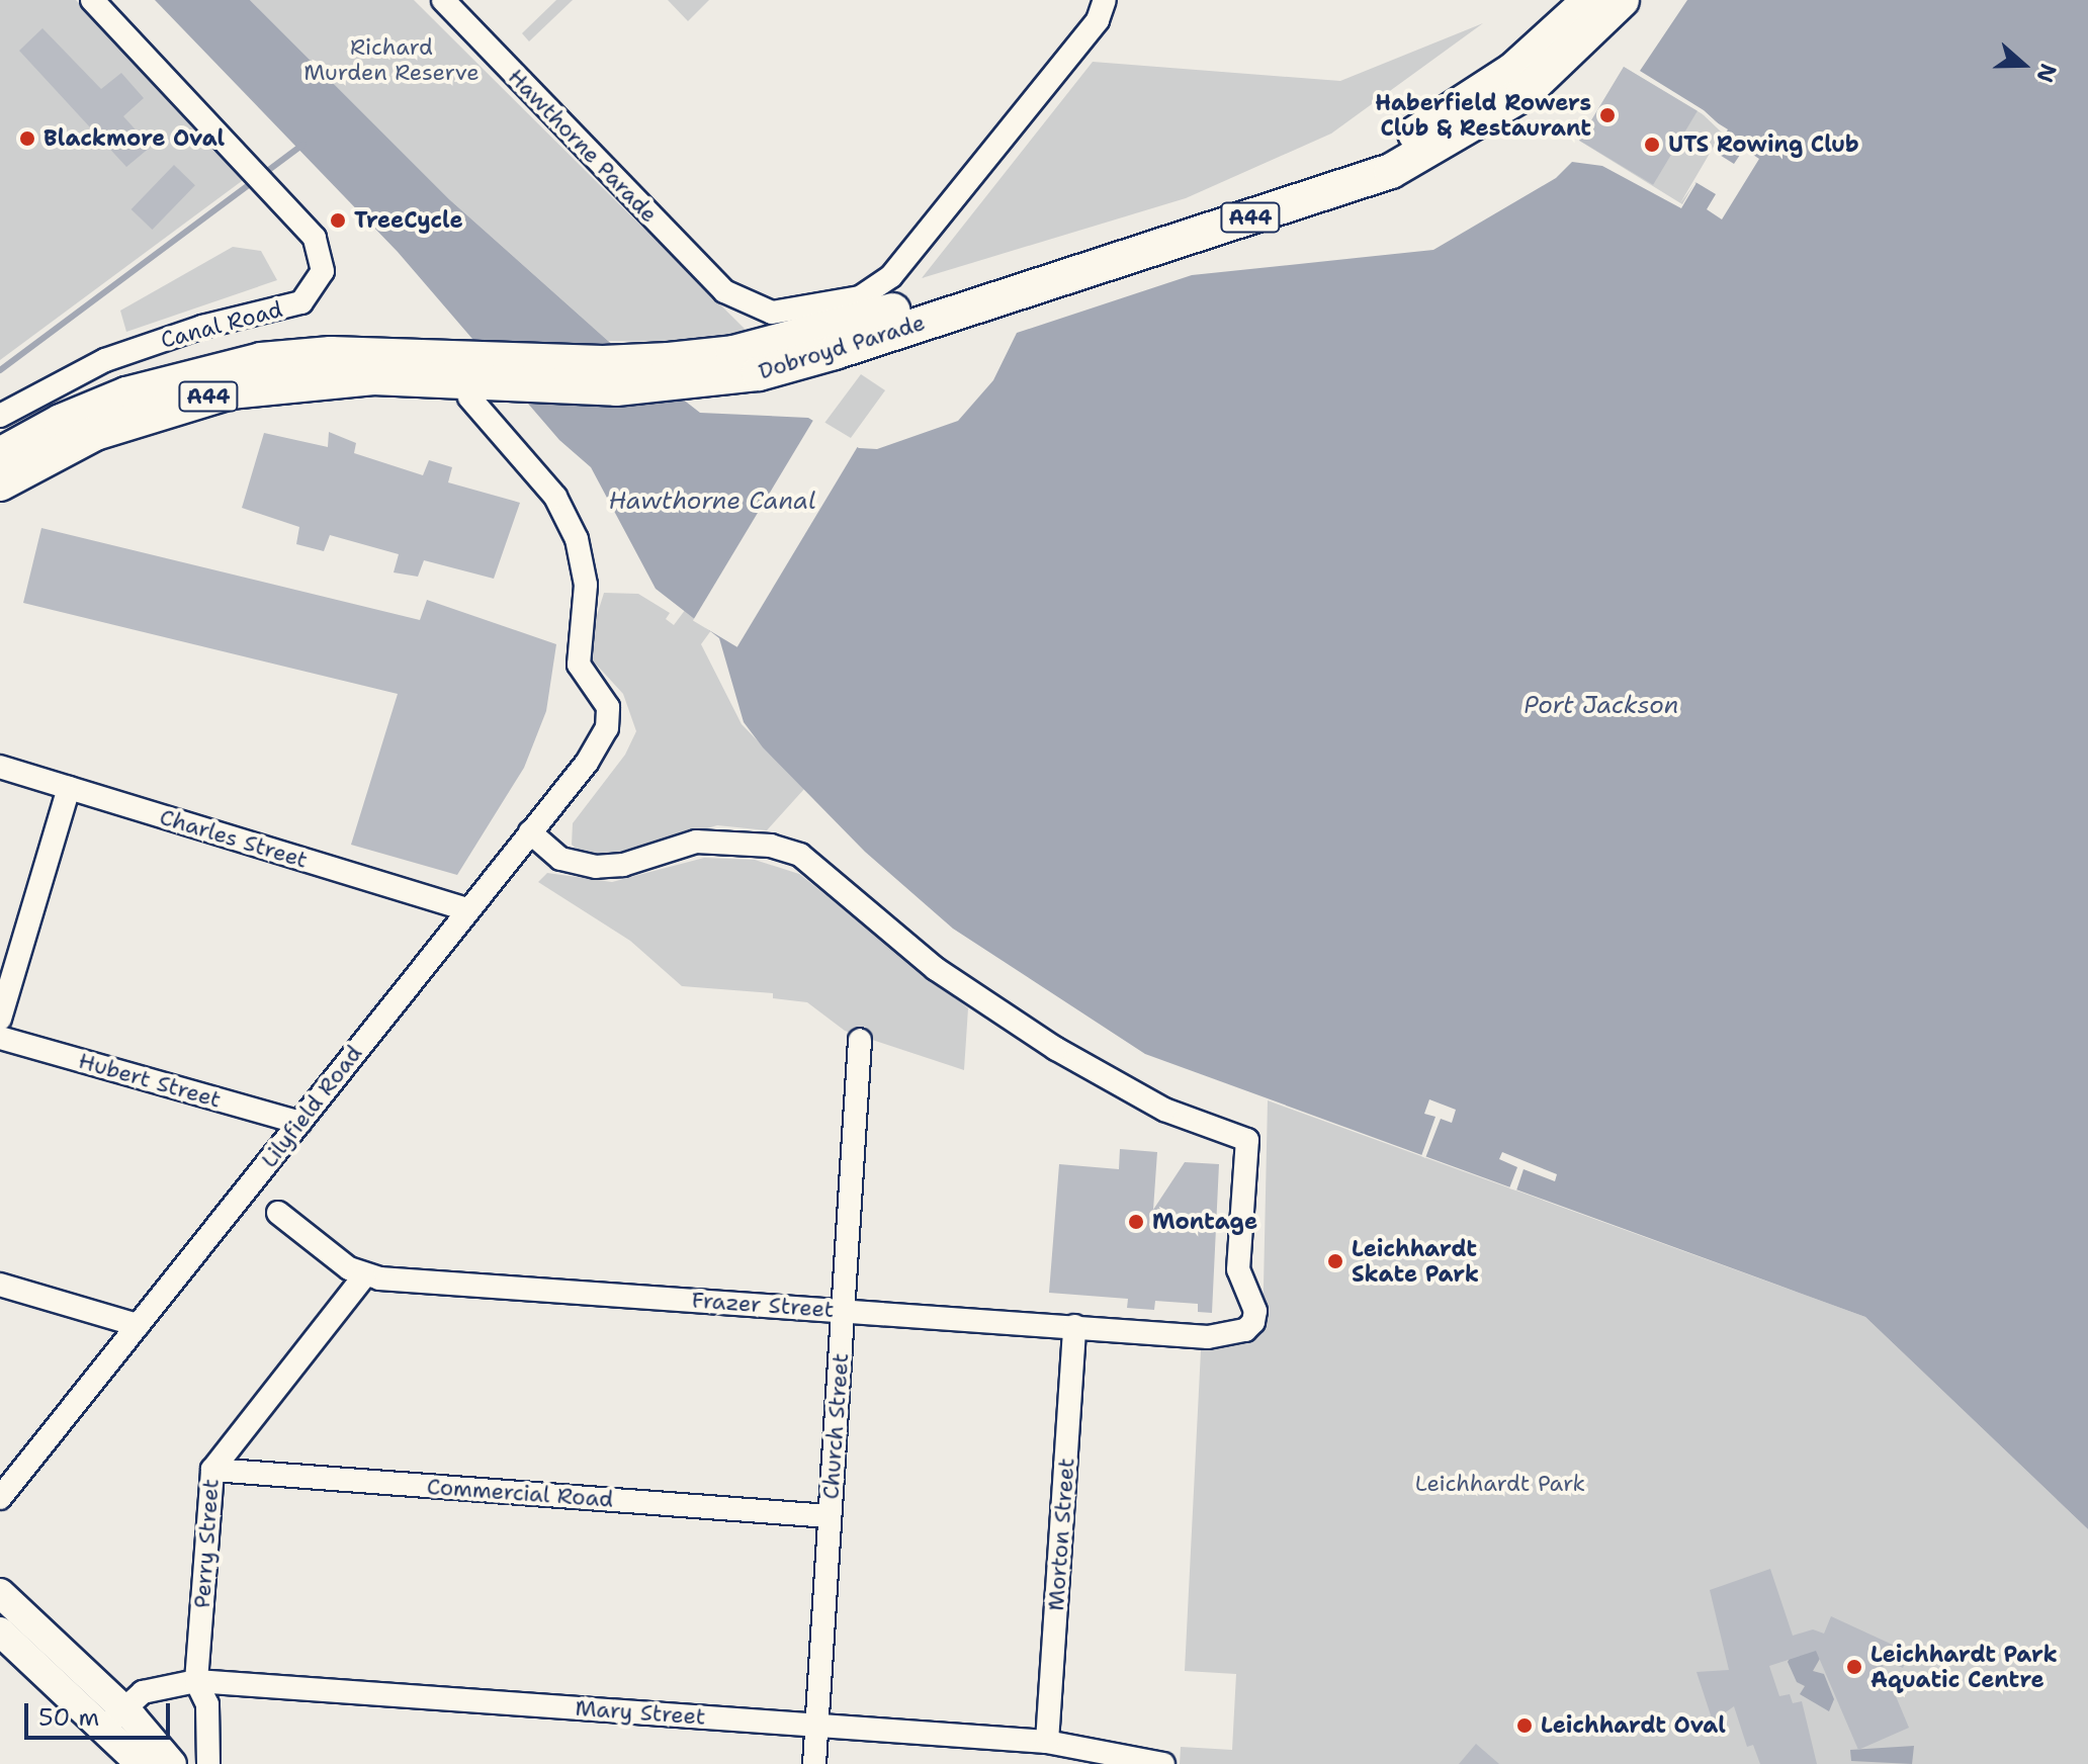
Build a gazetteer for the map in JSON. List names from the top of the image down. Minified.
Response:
{"streets":{"highway":["A44","Dobroyd Parade"],"street":["Hawthorne Parade","Canal Road","Charles Street","Hubert Street","Lilyfield Road","Frazer Street","Church Street","Commercial Road","Morton Street","Perry Street","Mary Street"]},"crossings":[["Hawthorne Parade","Dobroyd Parade"],["Charles Street","Lilyfield Road"],["Hubert Street","Lilyfield Road"],["Lilyfield Road","Frazer Street"],["Frazer Street","Church Street"],["Frazer Street","Morton Street"],["Frazer Street","Perry Street"],["Church Street","Commercial Road"],["Church Street","Mary Street"],["Commercial Road","Perry Street"],["Morton Street","Mary Street"],["Perry Street","Mary Street"]],"water":["Hawthorne Canal","Port Jackson"],"parks":["Richard Murden Reserve","Leichhardt Park"],"places":["Haberfield Rowers Club & Restaurant","Blackmore Oval","UTS Rowing Club","TreeCycle","Montage","Leichhardt Skate Park","Leichhardt Park Aquatic Centre","Leichhardt Oval"],"scale_bar":"50 m","north":"right"}
